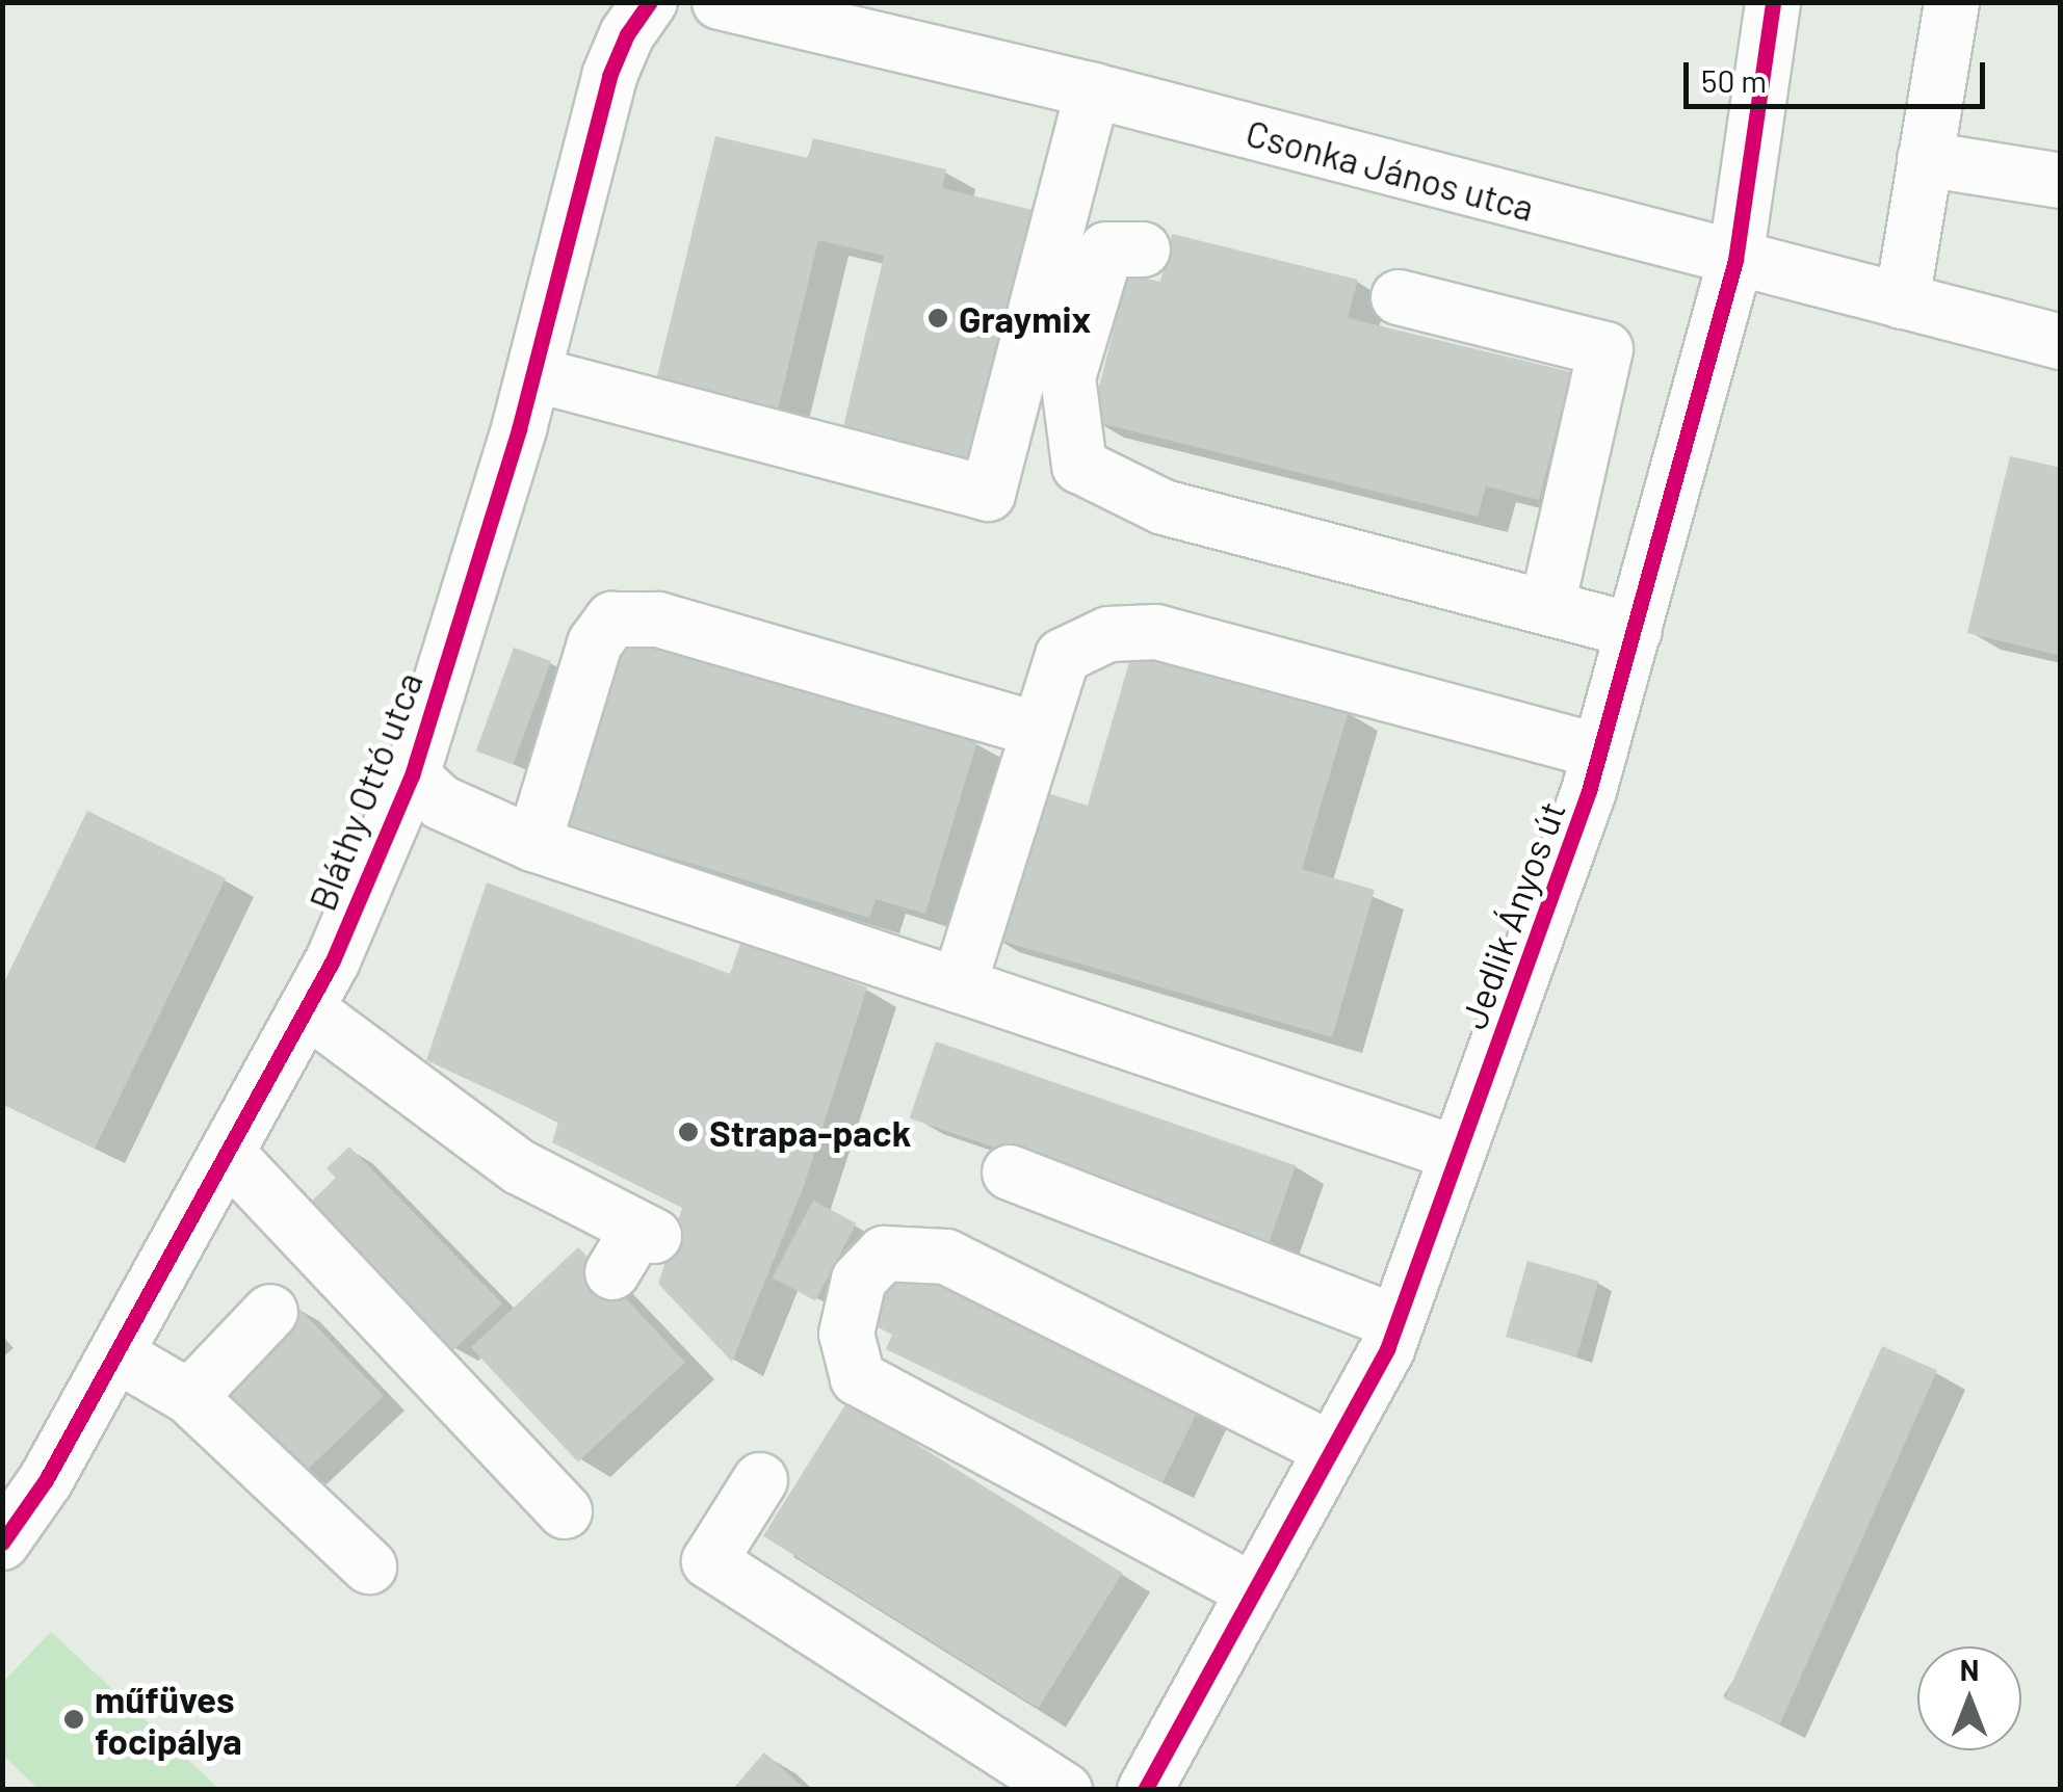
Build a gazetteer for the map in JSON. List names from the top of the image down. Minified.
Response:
{"streets":{"street":["Csonka János utca","Bláthy Ottó utca","Jedlik Ányos út"]},"crossings":[["Csonka János utca","Jedlik Ányos út"]],"places":["Graymix","Strapa-pack","műfüves focipálya"],"scale_bar":"50 m","north":"top"}
